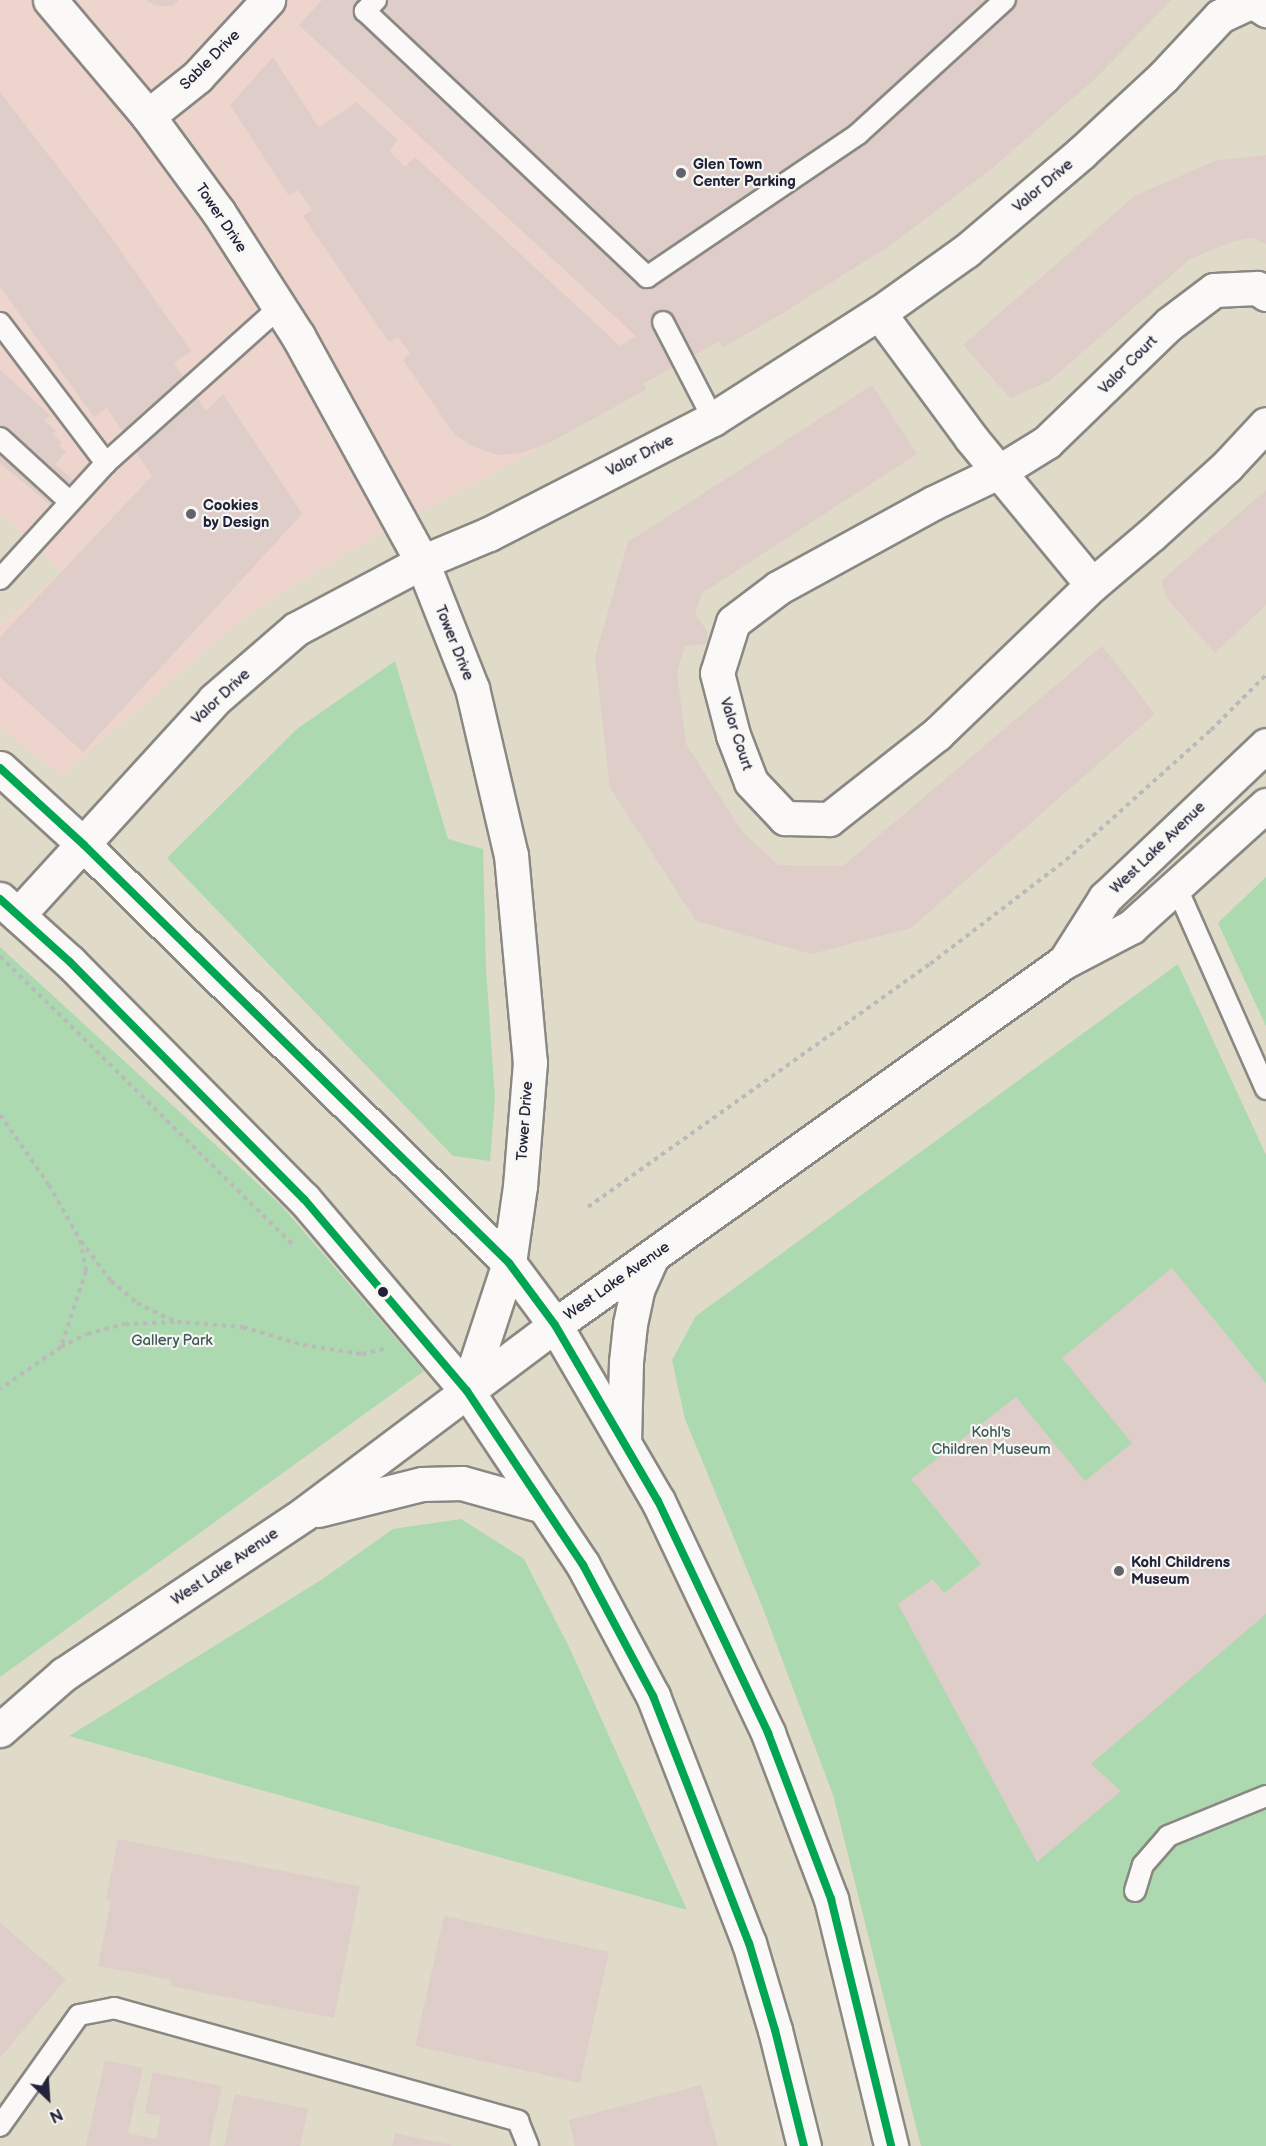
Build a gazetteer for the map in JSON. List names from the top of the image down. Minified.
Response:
{"streets":{"street":["Sable Drive","Valor Drive","Tower Drive","Valor Court","West Lake Avenue"]},"crossings":[["Sable Drive","Tower Drive"],["Valor Drive","Tower Drive"],["Tower Drive","West Lake Avenue"]],"parks":["Gallery Park","Kohl's Children Museum"],"places":["Glen Town Center Parking","Cookies by Design","Kohl Childrens Museum"],"north":"bottom right"}
